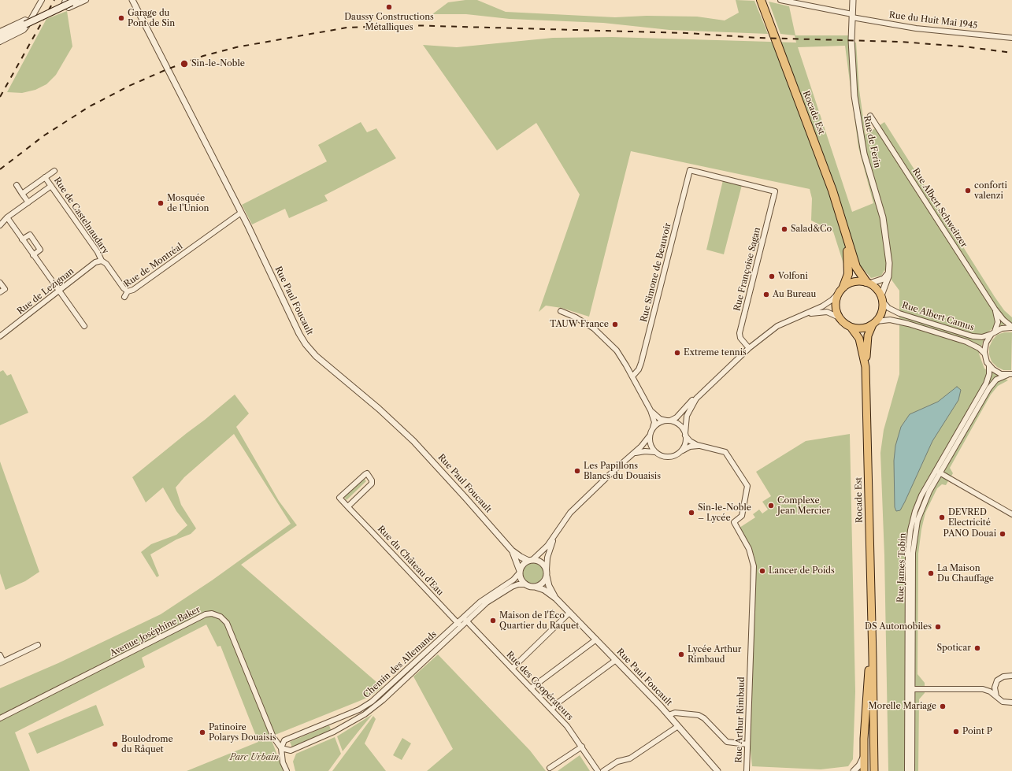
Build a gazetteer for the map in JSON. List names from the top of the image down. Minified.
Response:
{"streets":{"highway":["Rocade Est"],"street":["Rue du Huit Mai 1945","Rue de Ferin","Rue Albert Schweitzer","Rue de Castelnaudary","Rue de Montréal","Rue Françoise Sagan","Rue Simone de Beauvoir","Rue de Lezignan","Rue Paul Foucault","Rue Albert Camus","Rue du Château d'Eau","Rue James Tobin","Avenue Joséphine Baker","Chemin des Allemands","Rue des Coopérateurs","Rue Arthur Rimbaud"]},"crossings":[["Rue du Huit Mai 1945","Rue de Ferin"],["Rocade Est","Rue de Ferin"],["Rocade Est","Rue Albert Camus"],["Rue de Ferin","Rue Albert Camus"],["Rue Albert Schweitzer","Rue Albert Camus"],["Rue de Castelnaudary","Rue de Montréal"],["Rue de Castelnaudary","Rue de Lezignan"],["Rue de Montréal","Rue Paul Foucault"],["Rue Françoise Sagan","Rue Simone de Beauvoir"],["Rue Paul Foucault","Chemin des Allemands"],["Rue du Château d'Eau","Chemin des Allemands"],["Avenue Joséphine Baker","Chemin des Allemands"],["Chemin des Allemands","Rue des Coopérateurs"]],"parks":["Parc Urbain"],"places":["Daussy Constructions Métalliques","Garage du Pont de Sin","Sin-le-Noble","conforti valenzi","Mosquée de l'Union","Salad&Co","Volfoni","Au Bureau","TAUW France","Extreme tennis","Les Papillons Blancs du Douaisis","Complexe Jean Mercier","Sin-le-Noble – Lycée","DEVRED Electricité","PANO Douai","Lancer de Poids","La Maison Du Chauffage","Maison de l'Éco Quartier du Raquet","DS Automobiles","Spoticar","Lycée Arthur Rimbaud","Morelle Mariage","Point P","Patinoire Polarys Douaisis","Boulodrome du Râquet"]}
